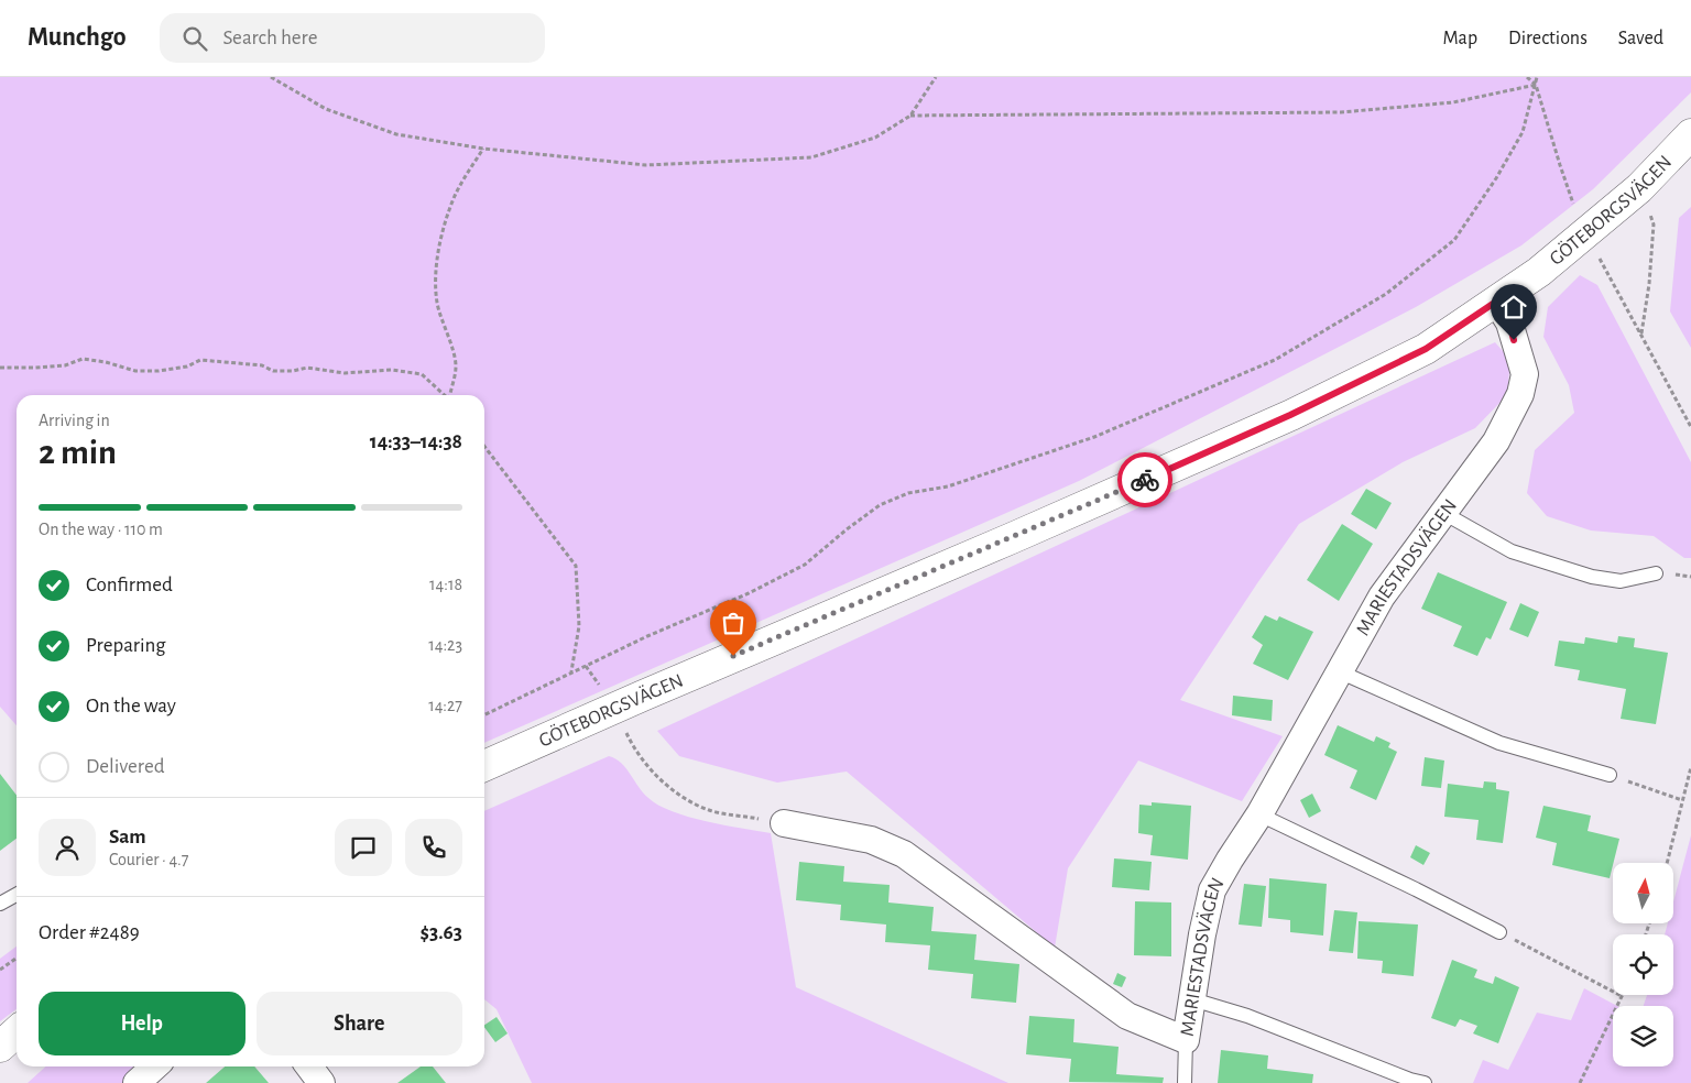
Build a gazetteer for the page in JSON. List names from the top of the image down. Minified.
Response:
{"streets":{"street":["GÖTEBORGSVÄGEN","MARIESTADSVÄGEN"]},"crossings":[["GÖTEBORGSVÄGEN","MARIESTADSVÄGEN"]],"north":"top","page":{"header":"Munchgo","search":"Search here","nav":["Map","Directions","Saved"],"heading":["2 min","Arriving in","14:33–14:38"],"panel":["Sam","Courier · 4.7","Order #2489","$3.63"],"bar":"On the way · 110 m","list":[["Confirmed","14:18"],["Preparing","14:23"],["On the way","14:27"],"Delivered"],"buttons":["Help","Share"]}}
